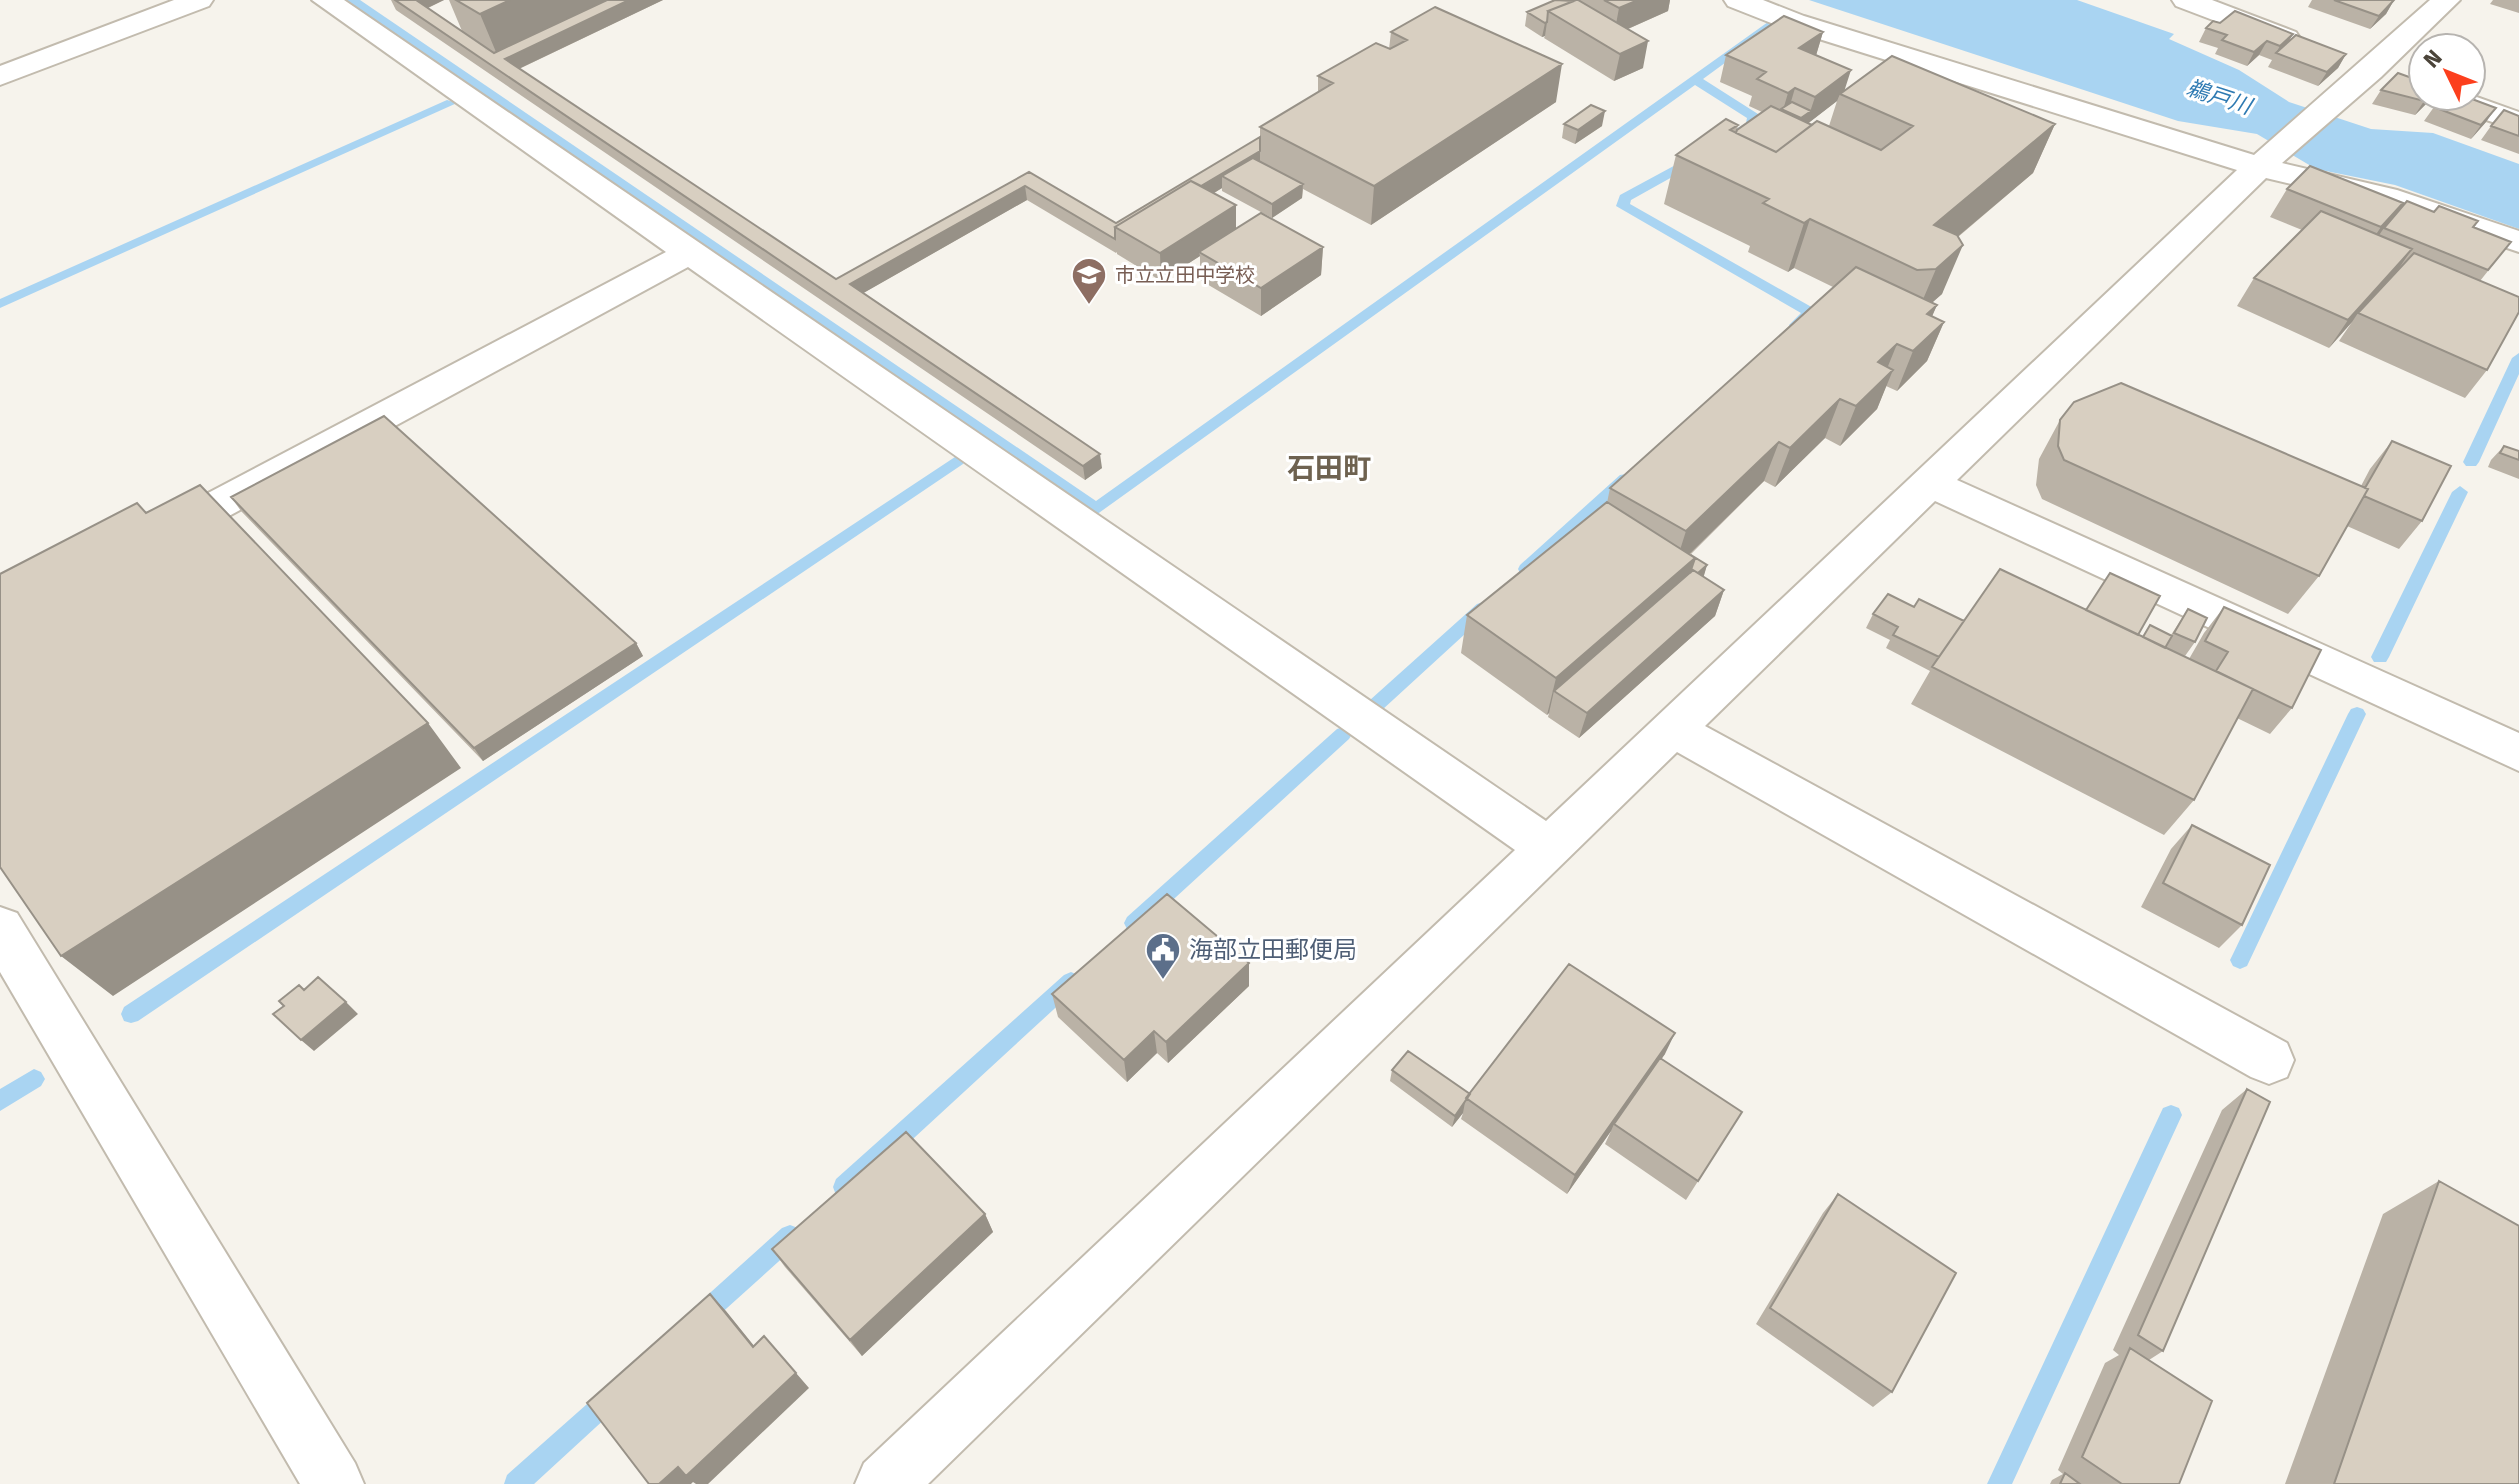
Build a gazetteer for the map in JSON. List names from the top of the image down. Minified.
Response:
{"districts":["石田町"],"water":["鵜戸川"],"places":{"school or university":["市立立田中学校"],"public building":["海部立田郵便局"]},"north":"top left"}
